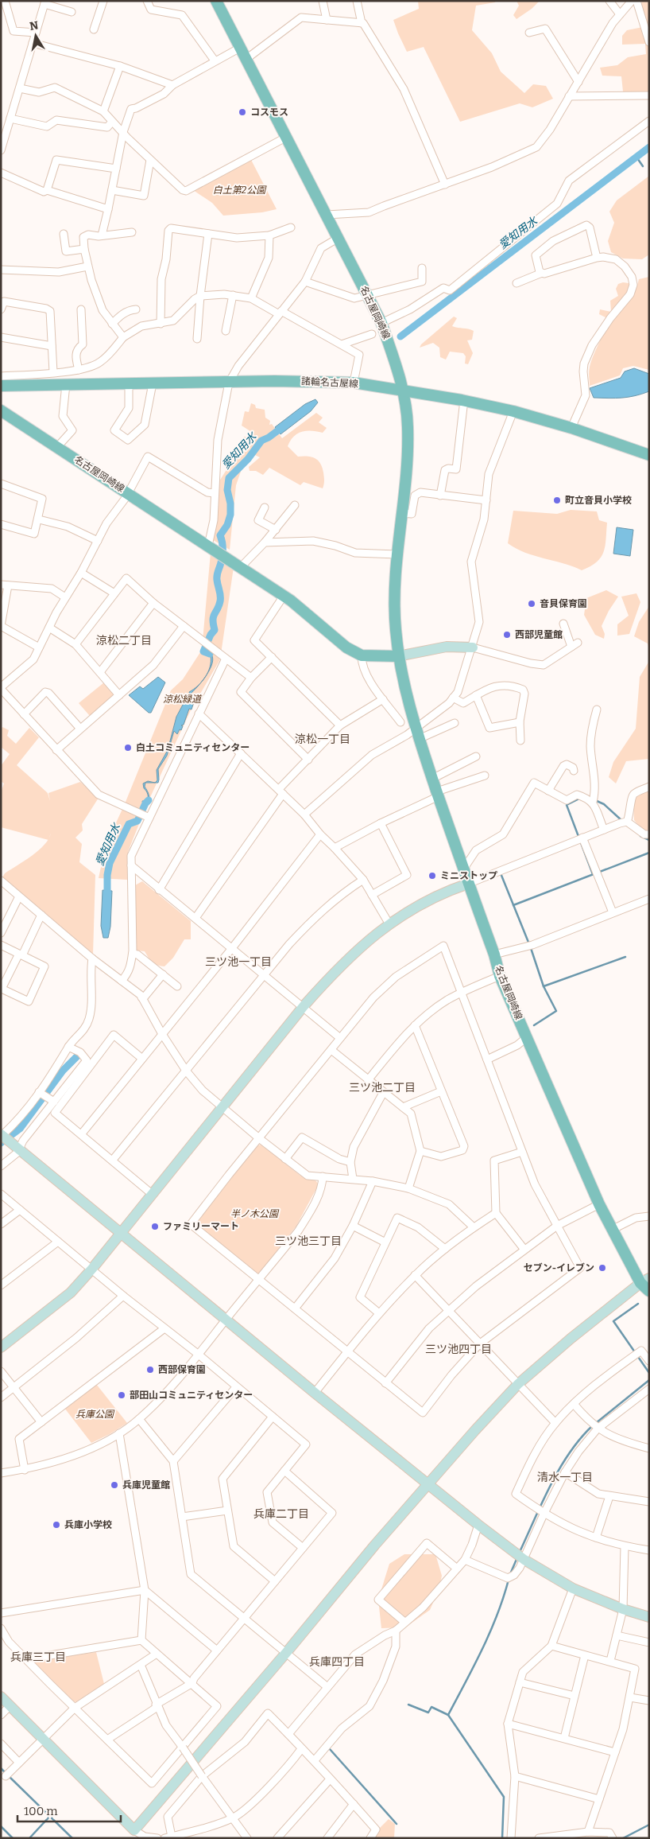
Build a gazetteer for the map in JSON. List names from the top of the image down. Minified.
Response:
{"streets":{"main road":["名古屋岡崎線","諸輪名古屋線"]},"crossings":[["名古屋岡崎線","諸輪名古屋線"]],"districts":["涼松二丁目","涼松一丁目","三ツ池一丁目","三ツ池二丁目","三ツ池三丁目","三ツ池四丁目","清水一丁目","兵庫二丁目","兵庫三丁目","兵庫四丁目"],"water":["愛知用水"],"parks":["白土第2公園","涼松緑道","半ノ木公園","兵庫公園"],"places":["コスモス","町立音貝小学校","音貝保育園","西部児童館","白土コミュニティセンター","ミニストップ","ファミリーマート","セブン-イレブン","西部保育園","部田山コミュニティセンター","兵庫児童館","兵庫小学校"],"scale_bar":"100 m","north":"top"}
